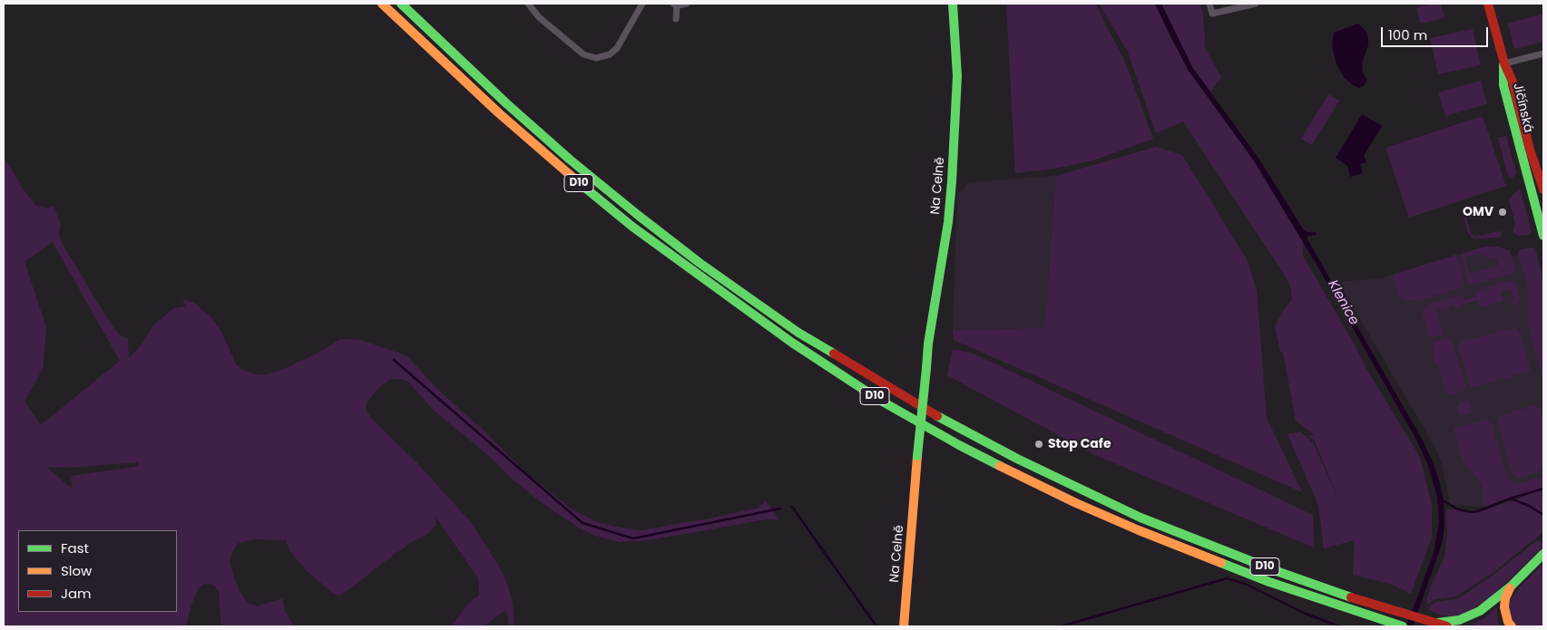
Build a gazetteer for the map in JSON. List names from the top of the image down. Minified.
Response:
{"streets":{"main road":["Jičínská","D10","Na Celně"]},"water":["Klenice"],"places":["OMV","Stop Cafe"],"legend":["Fast","Slow","Jam"],"scale_bar":"100 m"}
